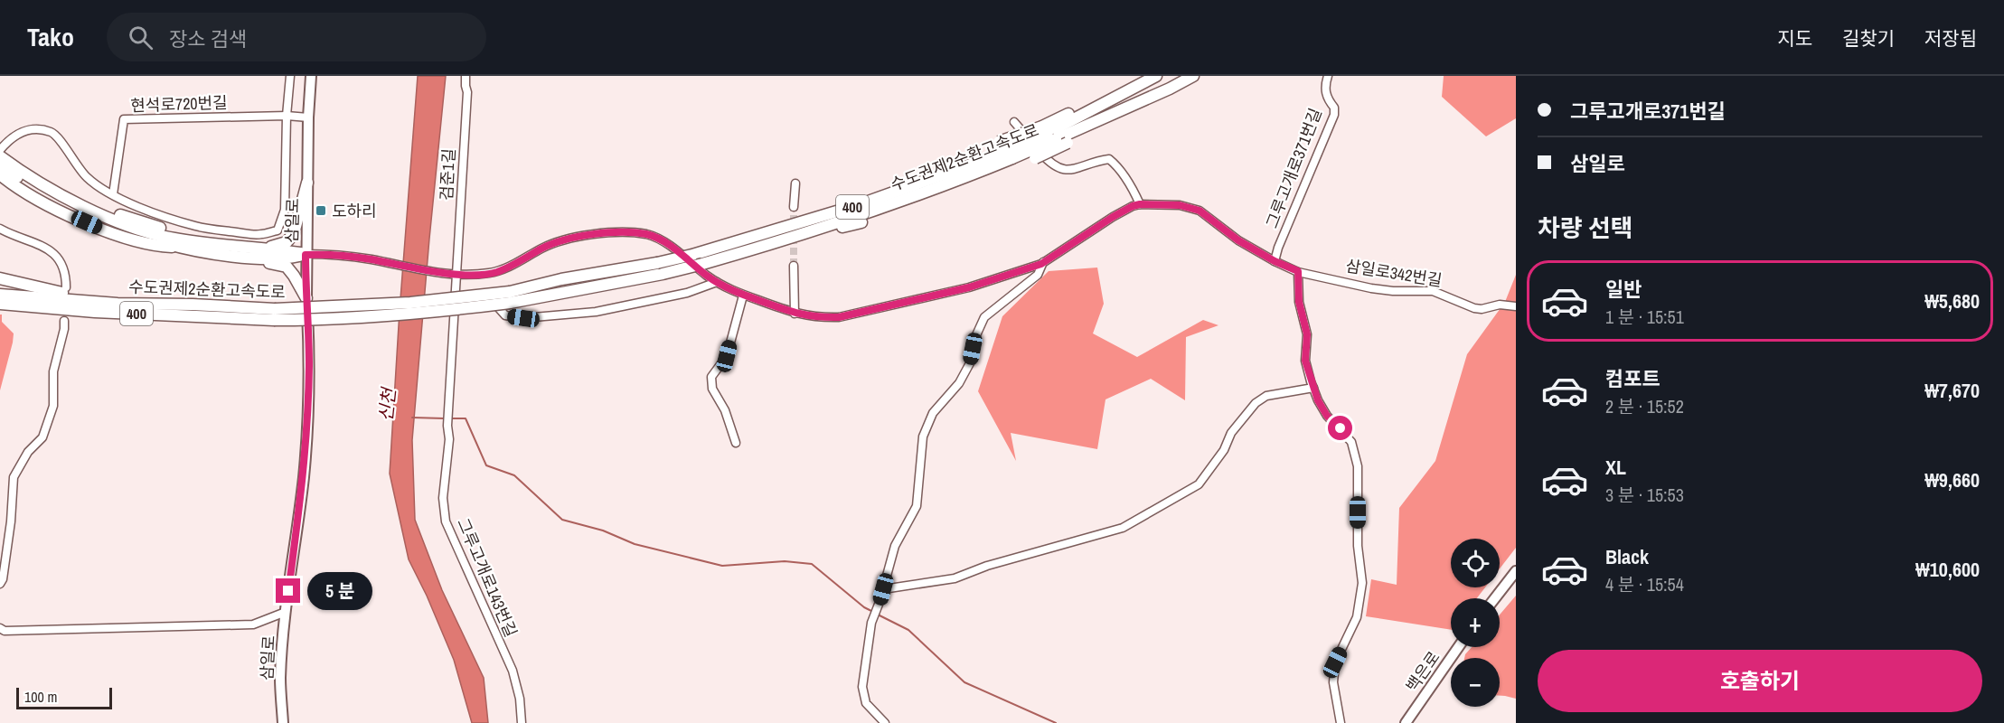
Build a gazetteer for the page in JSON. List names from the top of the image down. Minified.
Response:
{"streets":{"highway":["수도권제2순환고속도로","400"],"main road":["삼일로","백은로"],"street":["현석로720번길","그루고개로371번길","검준1길","삼일로342번길","그루고개로143번길"]},"crossings":[["현석로720번길","삼일로"],["검준1길","그루고개로143번길"]],"water":["신천"],"places":{"transit":["도하리"]},"scale_bar":"100 m","page":{"header":"Tako","search":"장소 검색","nav":["지도","길찾기","저장됨"],"banner":["그루고개로371번길","삼일로"],"heading":"차량 선택","list":[{"name":"일반","note":"1 분 · 15:51","value":"₩5,680"},{"name":"컴포트","note":"2 분 · 15:52","value":"₩7,670"},{"name":"XL","note":"3 분 · 15:53","value":"₩9,660"},{"name":"Black","note":"4 분 · 15:54","value":"₩10,600"}],"map_buttons":["+","−"],"bubble":"5 분","buttons":"호출하기","scale":"100 m"}}
